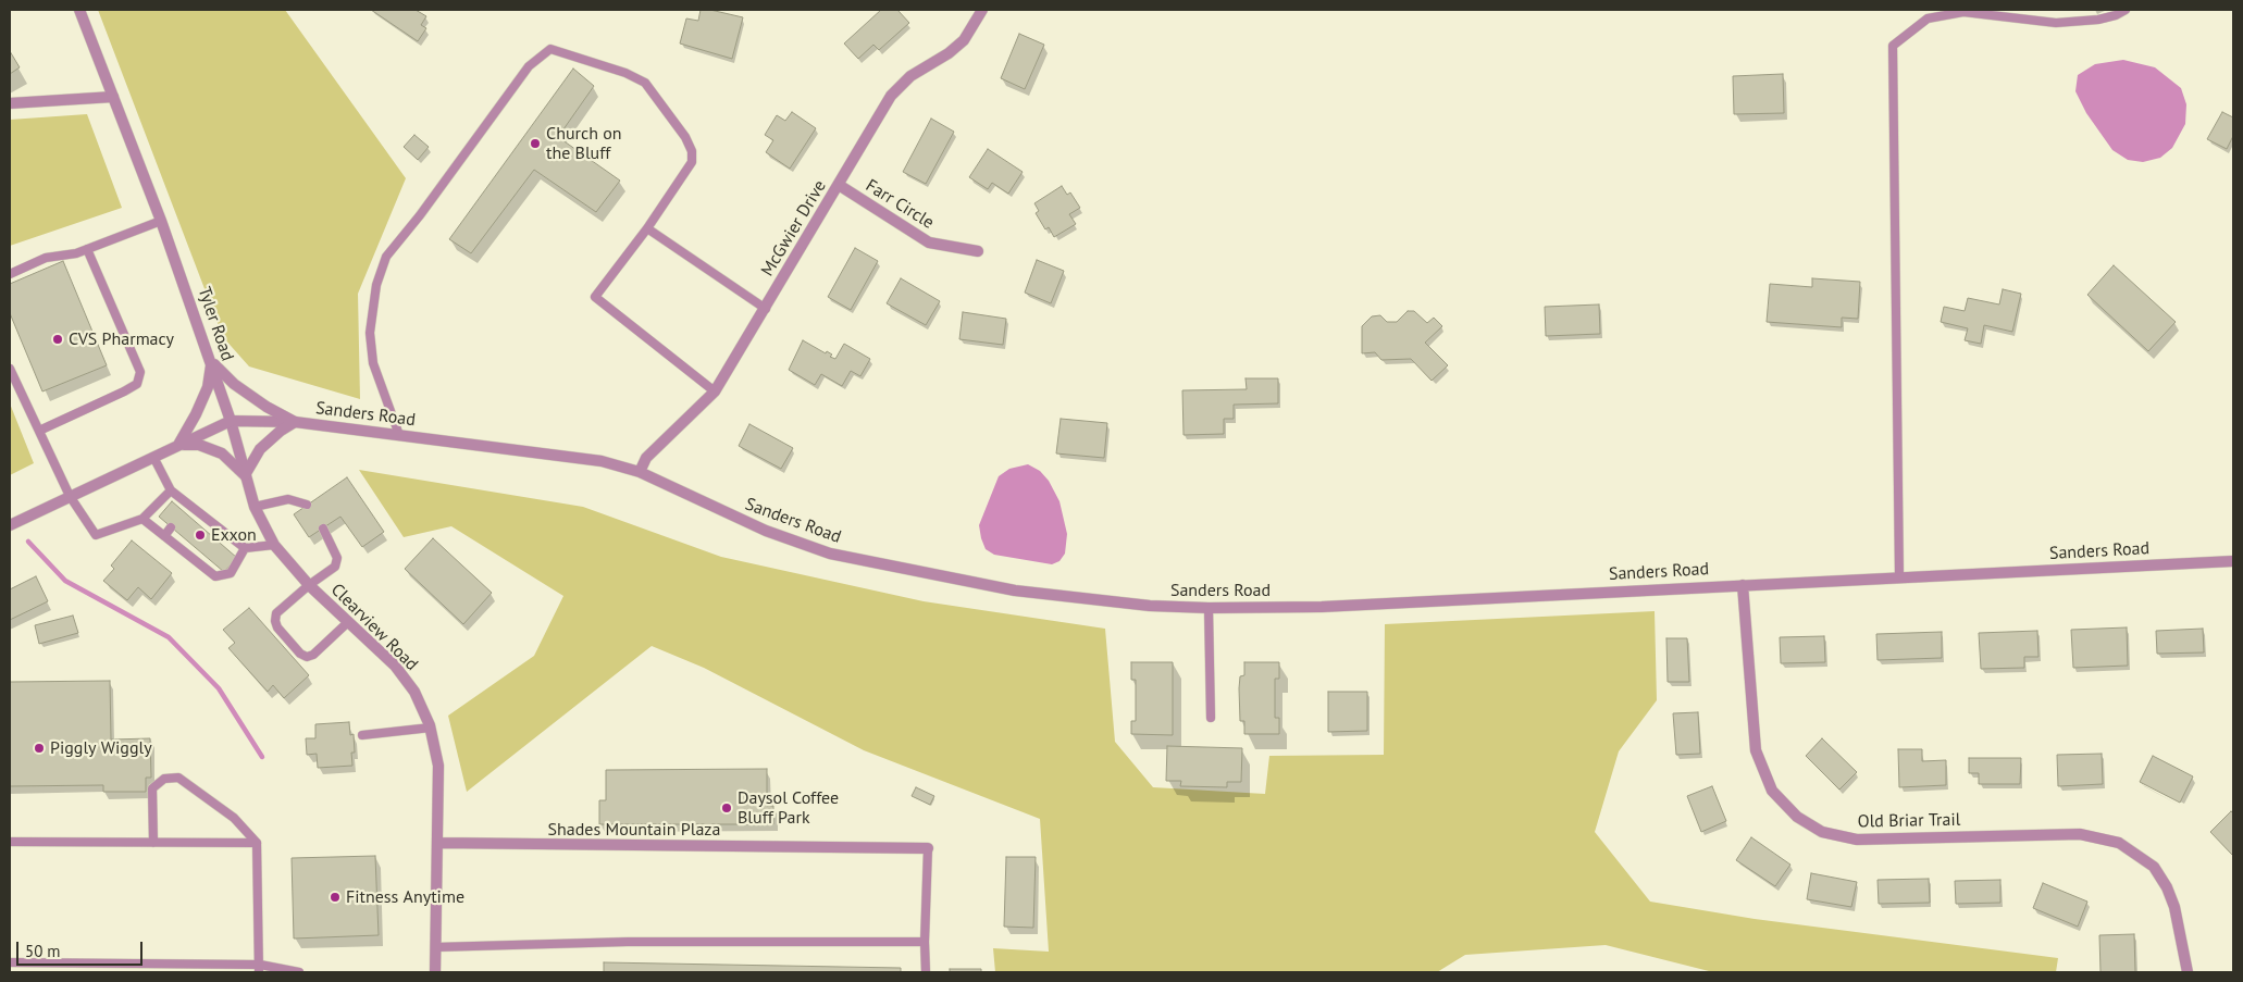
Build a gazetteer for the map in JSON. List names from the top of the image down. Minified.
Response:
{"streets":{"street":["Farr Circle","McGwier Drive","Tyler Road","Sanders Road","Clearview Road","Old Briar Trail","Shades Mountain Plaza"]},"crossings":[["Farr Circle","McGwier Drive"],["McGwier Drive","Sanders Road"],["Tyler Road","Sanders Road"],["Tyler Road","Clearview Road"],["Sanders Road","Clearview Road"],["Sanders Road","Old Briar Trail"],["Clearview Road","Shades Mountain Plaza"]],"places":["Church on the Bluff","CVS Pharmacy","Exxon","Piggly Wiggly","Daysol Coffee Bluff Park","Fitness Anytime"],"scale_bar":"50 m"}
